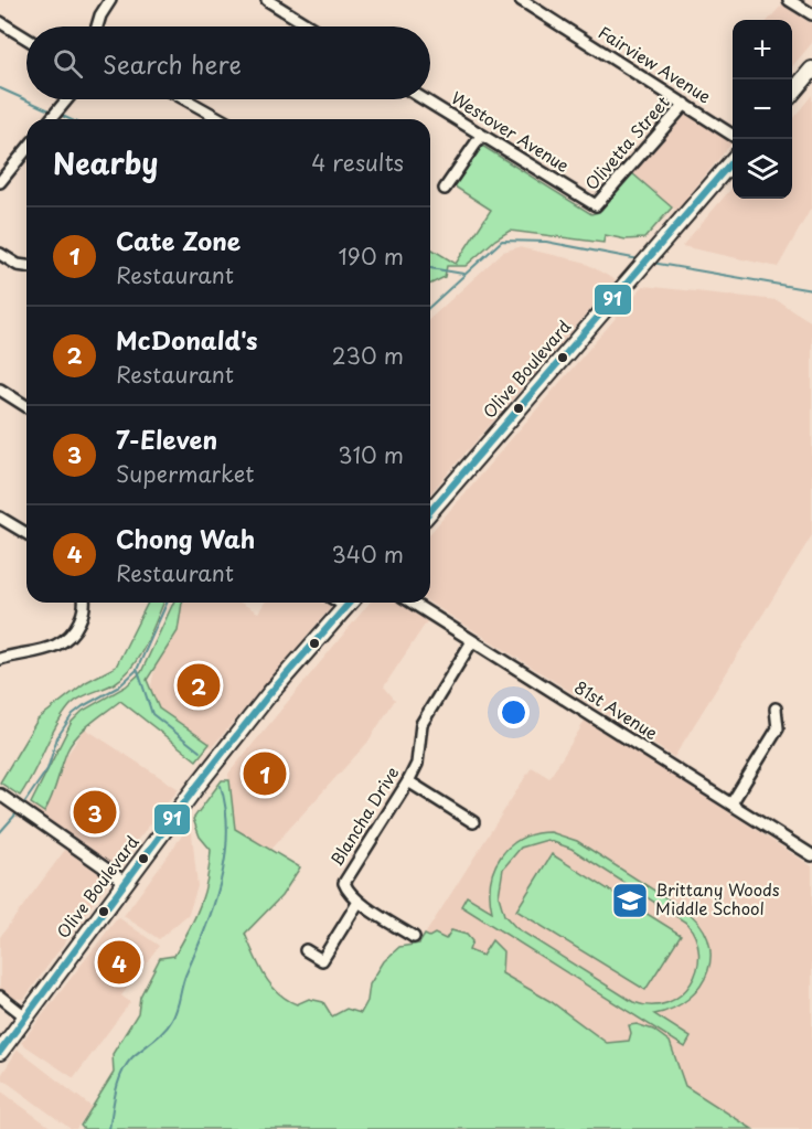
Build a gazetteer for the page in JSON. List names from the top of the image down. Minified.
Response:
{"streets":{"main road":["Olive Boulevard"],"street":["Fairview Avenue","Westover Avenue","Olivetta Street","81st Avenue","Blancha Drive"]},"crossings":[["Fairview Avenue","Olivetta Street"],["Westover Avenue","Olivetta Street"],["81st Avenue","Blancha Drive"]],"places":{"school or university":["Brittany Woods Middle School"]},"lines":["transit line 91"],"page":{"map_buttons":["+","−"],"search":"Search here","heading":["Nearby","4 results"],"list":[{"mark":"1","name":"Cate Zone","note":"Restaurant","value":"190 m"},{"mark":"2","name":"McDonald's","note":"Restaurant","value":"230 m"},{"mark":"3","name":"7-Eleven","note":"Supermarket","value":"310 m"},{"mark":"4","name":"Chong Wah","note":"Restaurant","value":"340 m"}],"pins":["2","1","3","4"]}}
